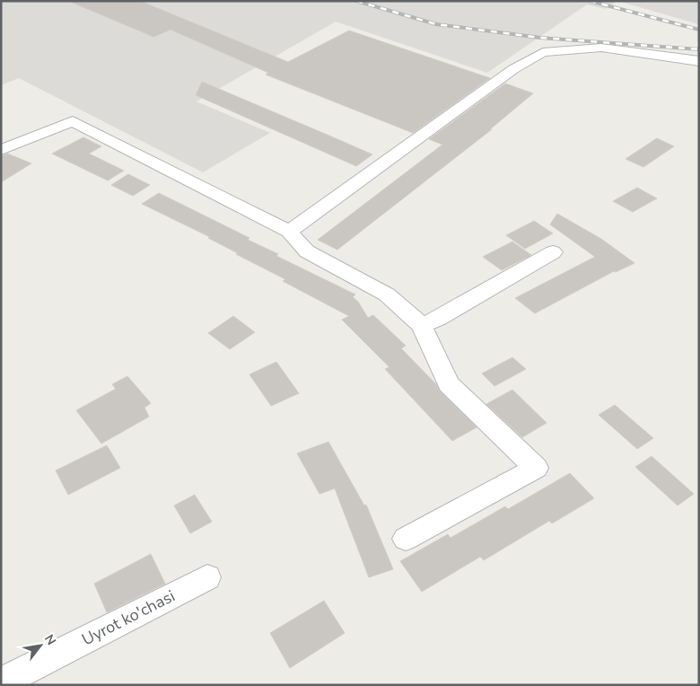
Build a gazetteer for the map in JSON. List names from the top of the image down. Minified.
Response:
{"streets":{"street":["Uyrot ko'chasi"]},"north":"top right"}
